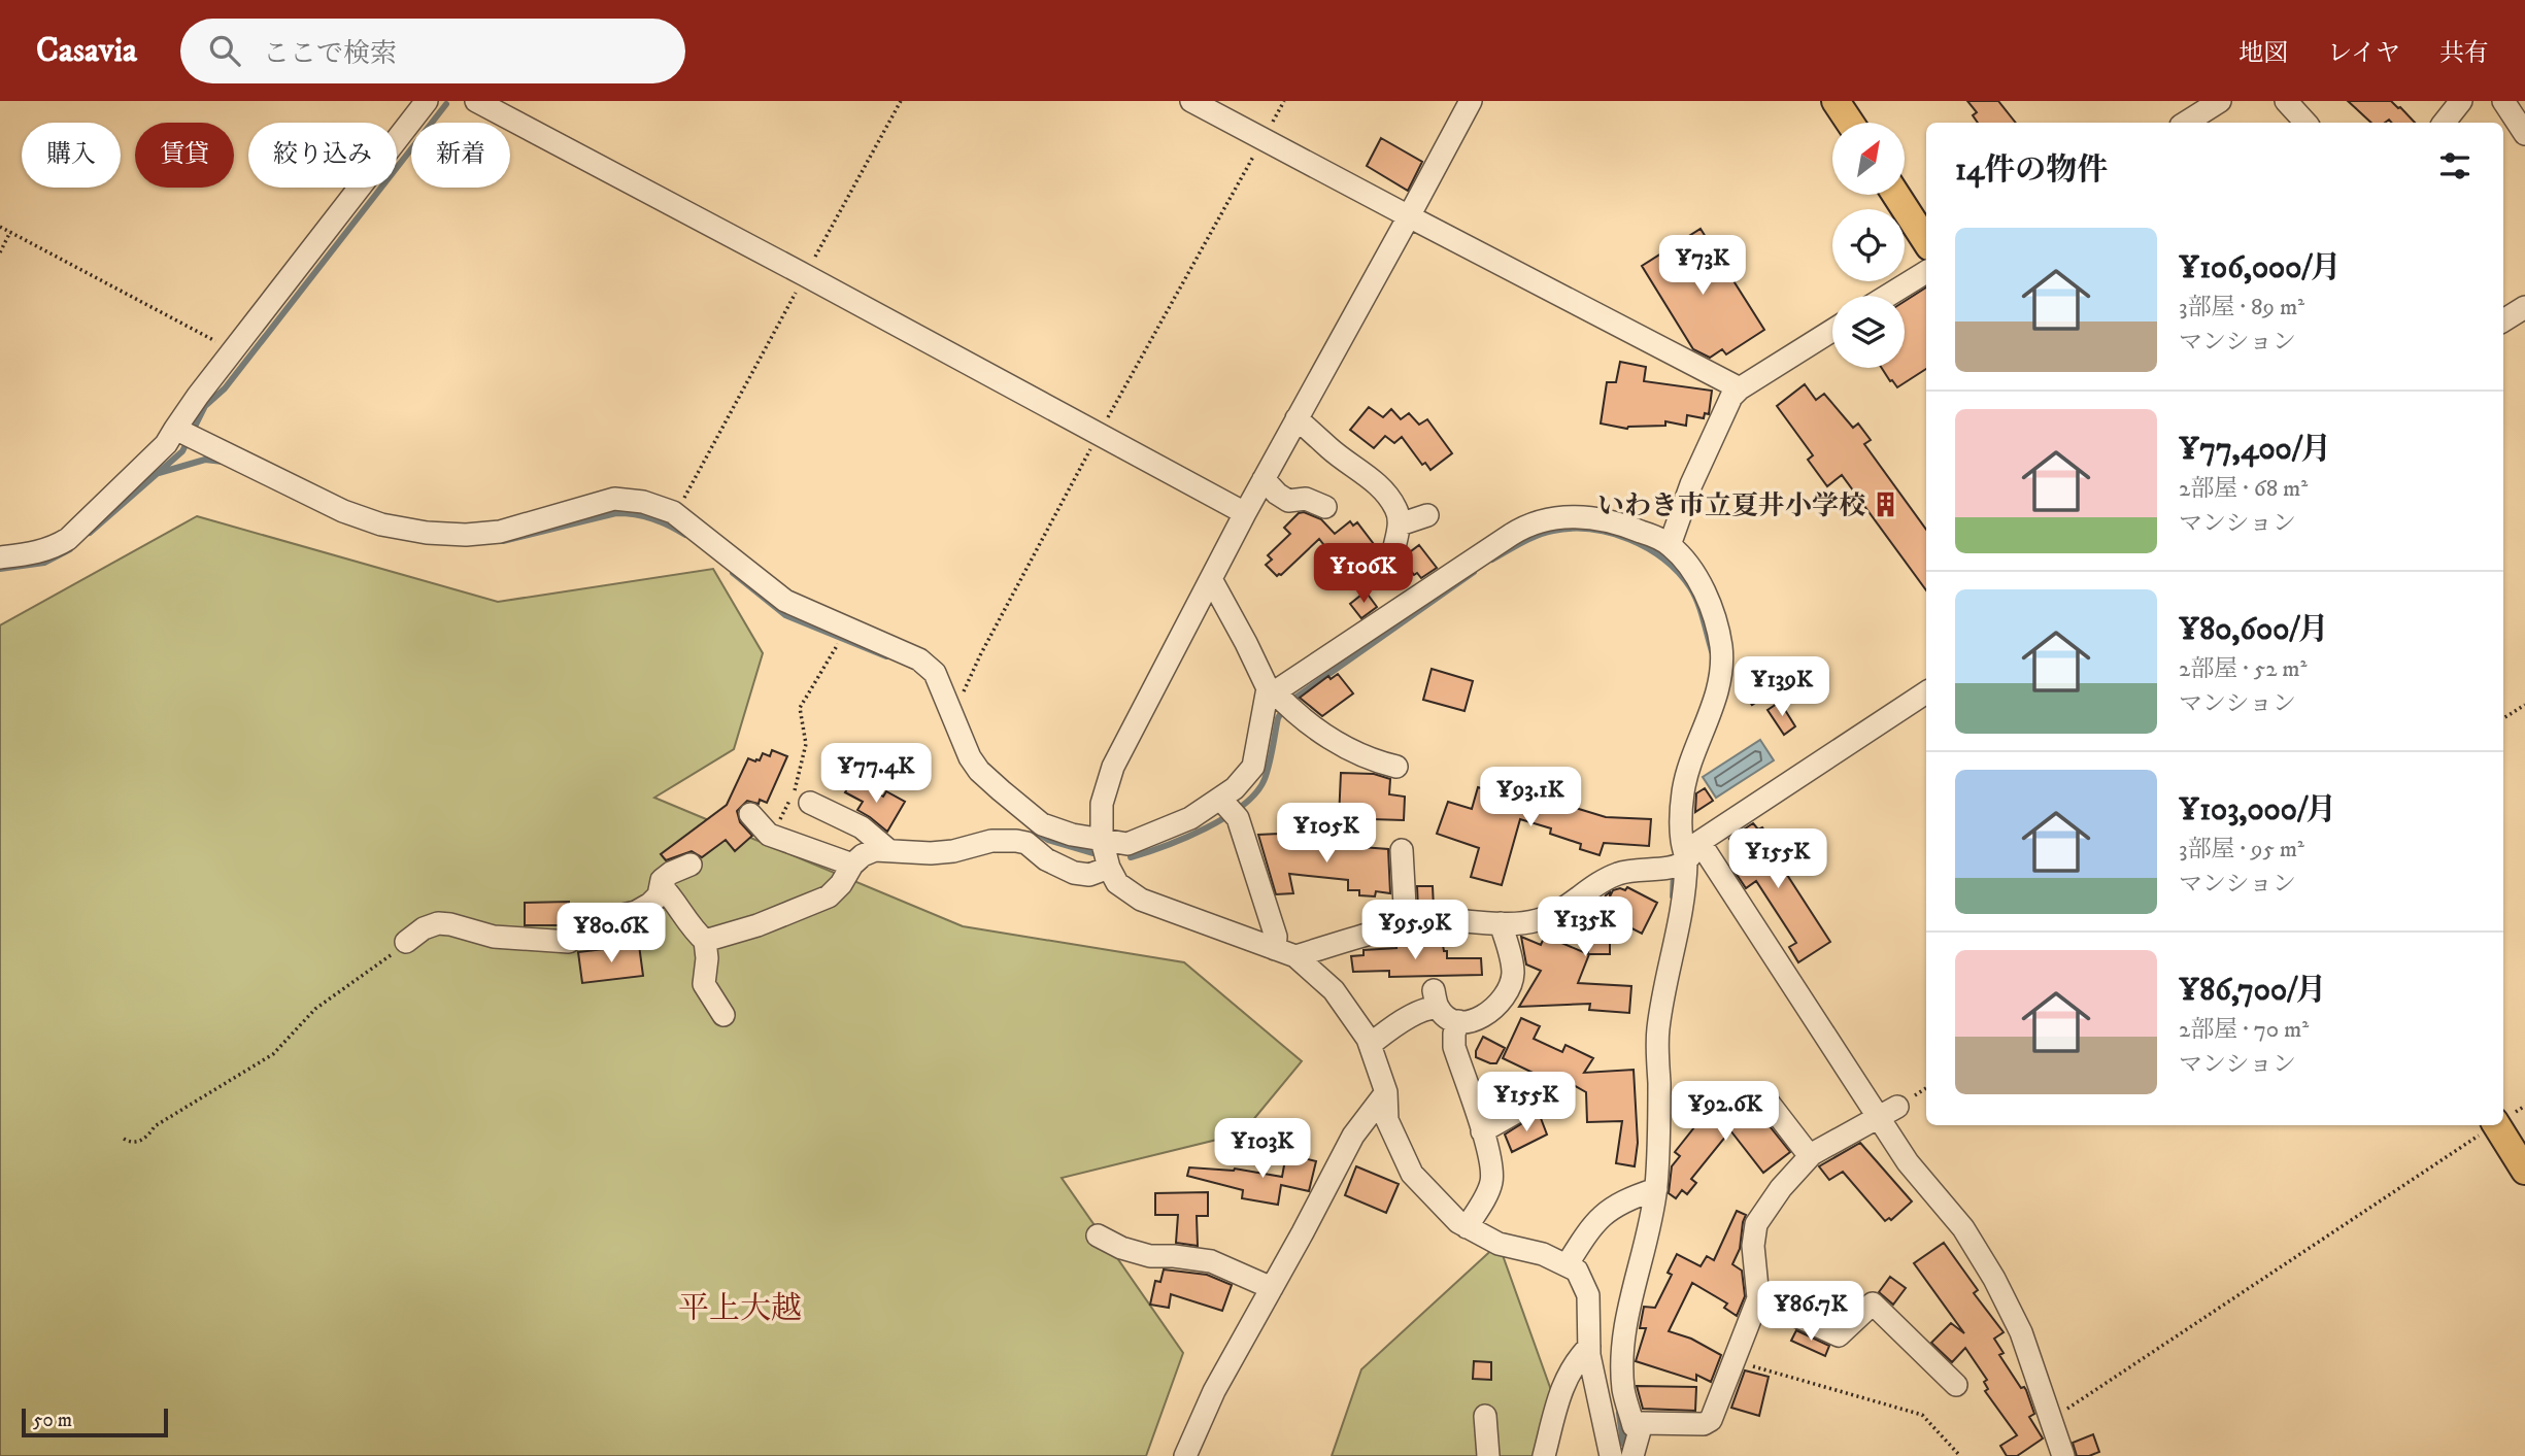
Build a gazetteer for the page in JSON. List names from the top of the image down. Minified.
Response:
{"districts":["平上大越"],"places":{"building":["いわき市立夏井小学校"]},"scale_bar":"50 m","north":"top right","page":{"header":"Casavia","search":"ここで検索","nav":["地図","レイヤ","共有"],"chip":["購入","賃貸","絞り込み","新着"],"heading":"14件の物件","list":[{"name":"¥106,000/月","note":"3部屋 · 89 m² · マンション"},{"name":"¥77,400/月","note":"2部屋 · 68 m² · マンション"},{"name":"¥80,600/月","note":"2部屋 · 52 m² · マンション"},{"name":"¥103,000/月","note":"3部屋 · 95 m² · マンション"},{"name":"¥86,700/月","note":"2部屋 · 70 m² · マンション"}],"price":["¥73K","¥106K","¥139K","¥77.4K","¥93.1K","¥105K","¥155K","¥135K","¥95.9K","¥80.6K","¥155K","¥92.6K","¥103K","¥86.7K"],"scale":"50 m"}}
